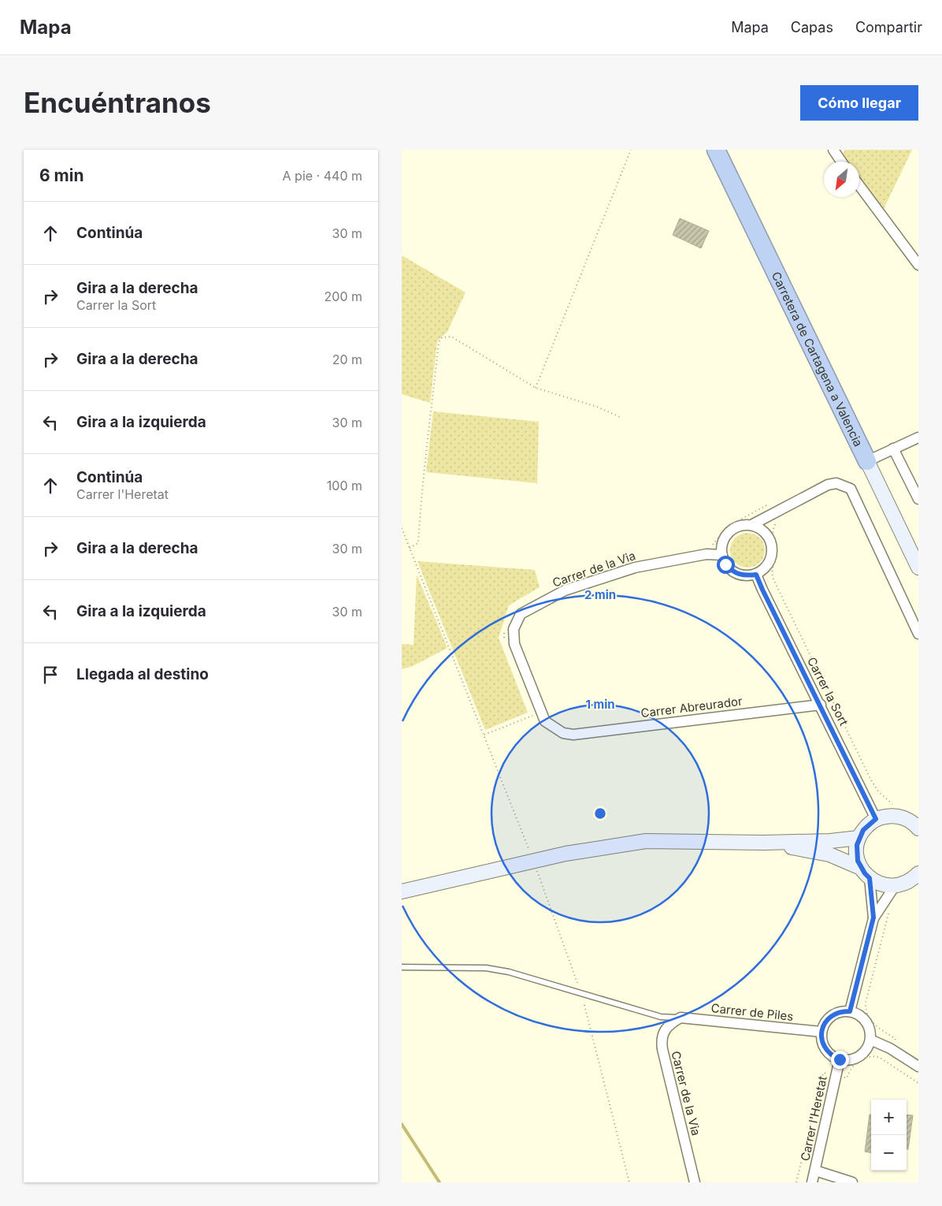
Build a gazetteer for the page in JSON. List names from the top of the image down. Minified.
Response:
{"streets":{"highway":["Carretera de Cartagena a Valencia"],"street":["Carrer de la Via","Carrer la Sort","Carrer Abreurador","Carrer de Piles","Carrer l'Heretat"]},"crossings":[["Carrer de la Via","Carrer la Sort"],["Carrer de la Via","Carrer Abreurador"],["Carrer de la Via","Carrer de Piles"],["Carrer la Sort","Carrer Abreurador"],["Carrer de Piles","Carrer l'Heretat"]],"north":"bottom left","page":{"header":"Mapa","nav":["Mapa","Capas","Compartir"],"buttons":"Cómo llegar","title":"Encuéntranos","heading":["6 min","A pie · 440 m"],"list":[["Continúa","30 m"],["Gira a la derecha","Carrer la Sort","200 m"],["Gira a la derecha","20 m"],["Gira a la izquierda","30 m"],["Continúa","Carrer l'Heretat","100 m"],["Gira a la derecha","30 m"],["Gira a la izquierda","30 m"],"Llegada al destino"],"map_buttons":["+","−"]},"rings":["2 min","1 min"]}
